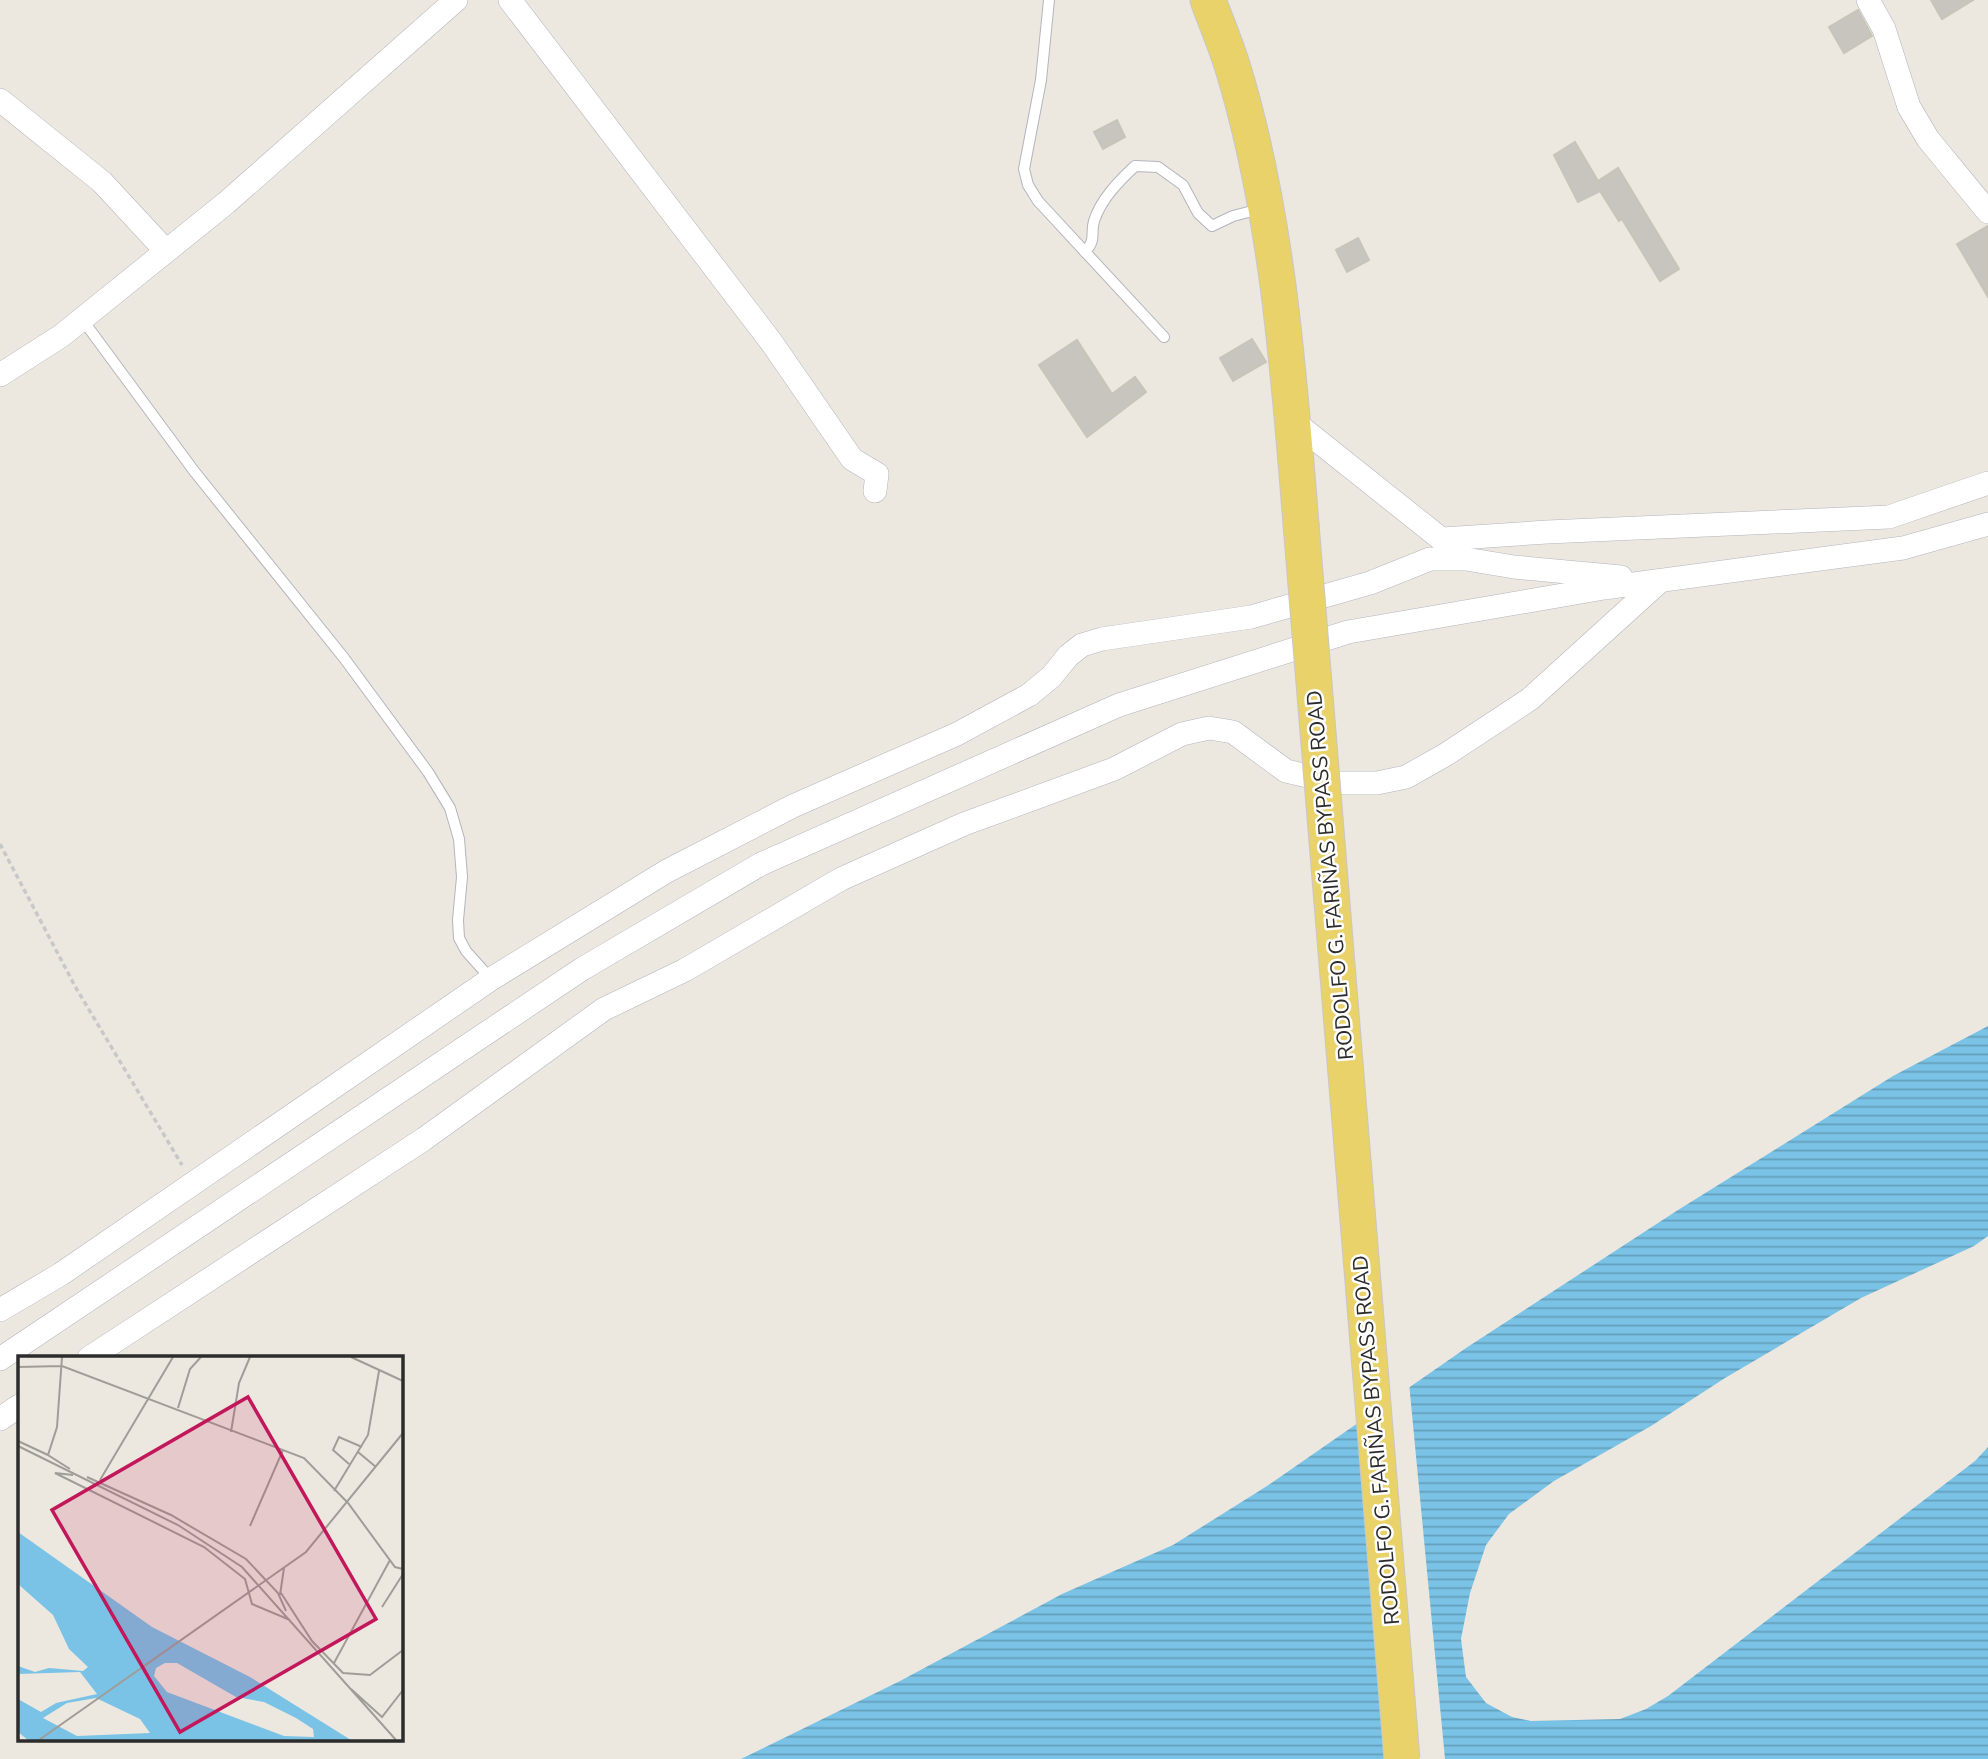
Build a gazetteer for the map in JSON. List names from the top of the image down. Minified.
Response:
{"streets":{"main road":["RODOLFO G. FARIÑAS BYPASS ROAD"]}}
